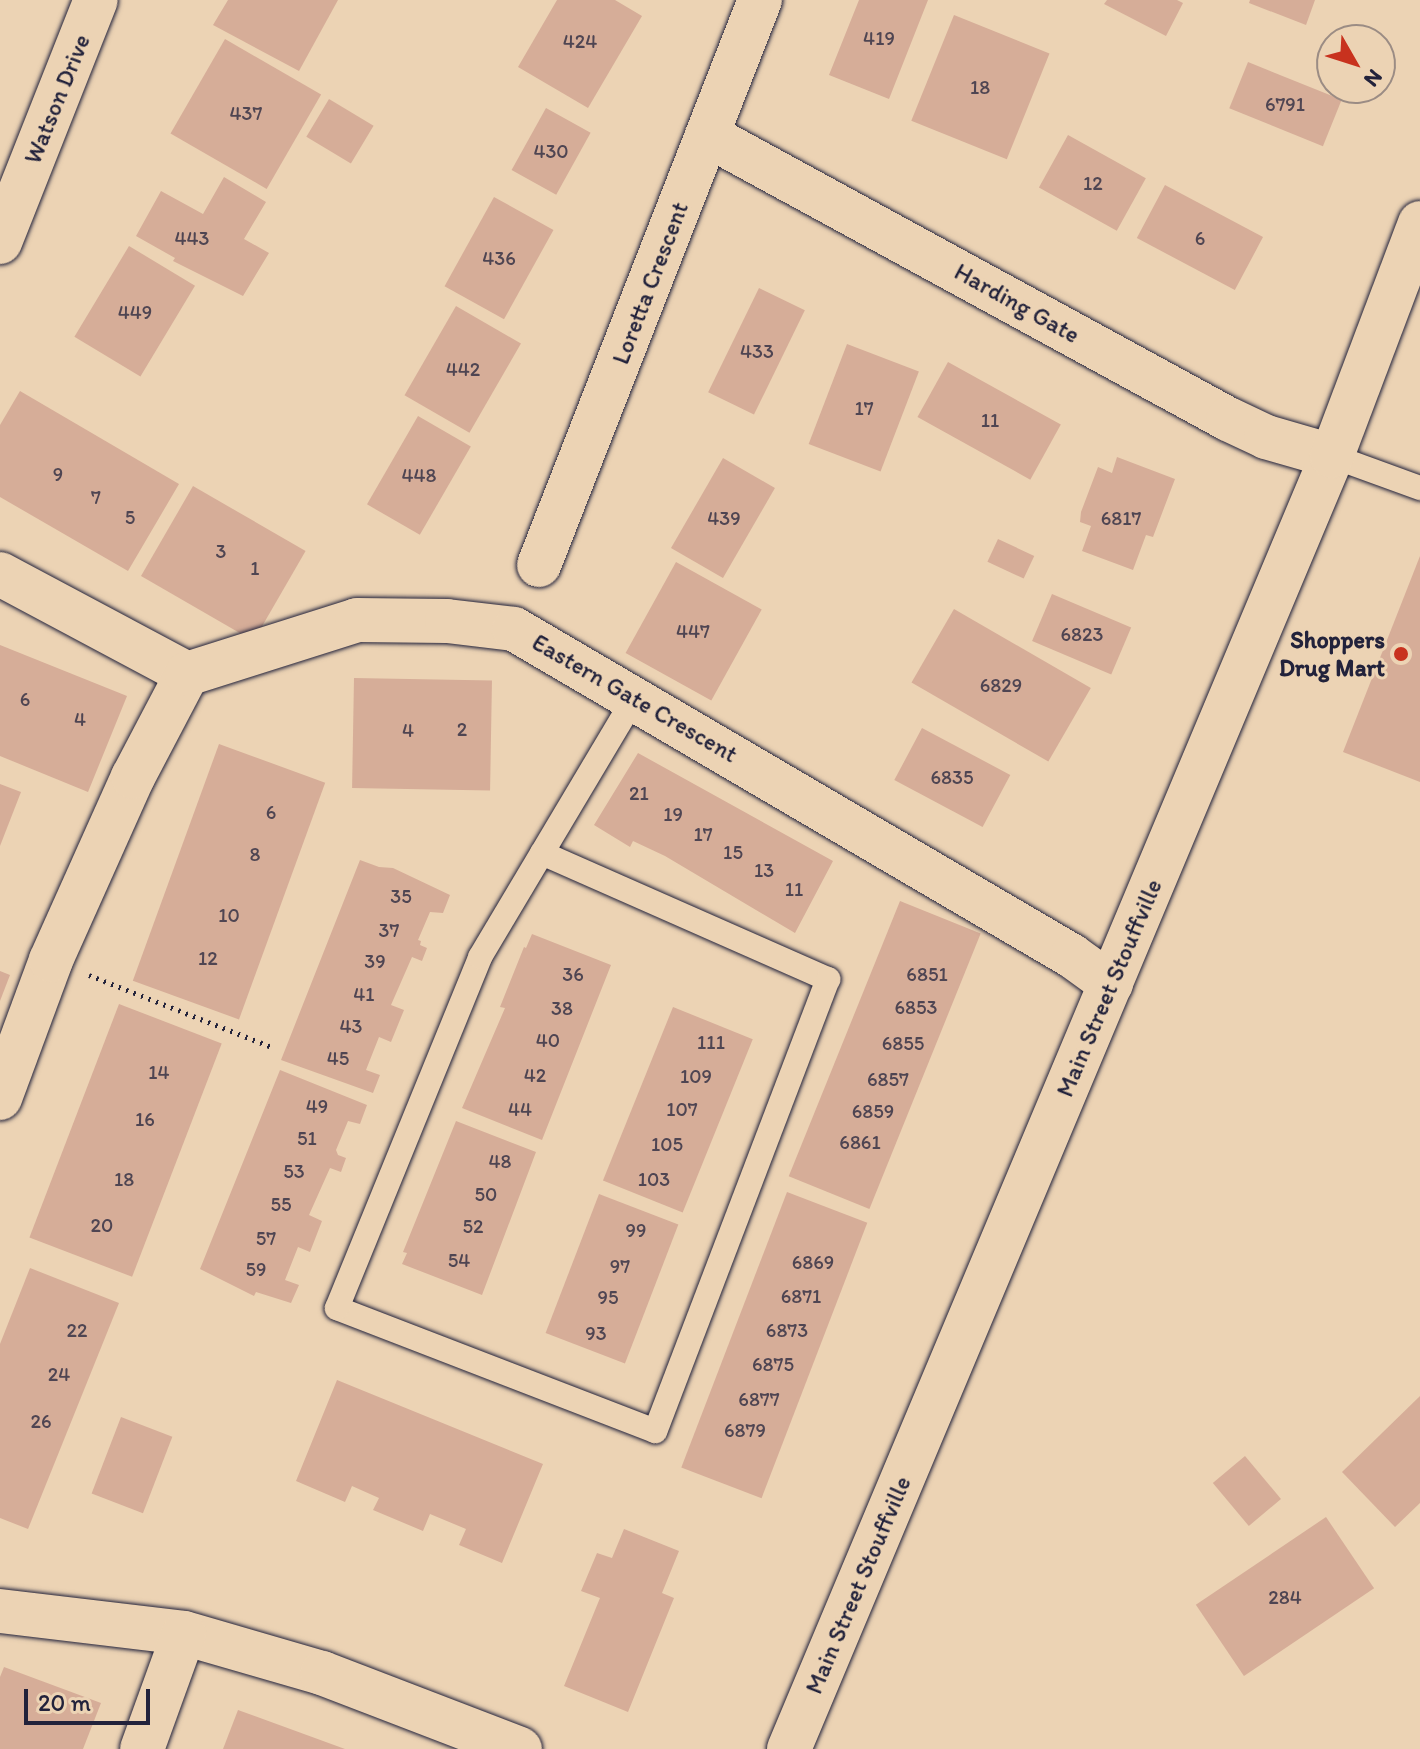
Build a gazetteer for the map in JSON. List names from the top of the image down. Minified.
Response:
{"streets":{"street":["Watson Drive","Loretta Crescent","Harding Gate","Eastern Gate Crescent","Main Street Stouffville"]},"crossings":[["Loretta Crescent","Harding Gate"],["Harding Gate","Main Street Stouffville"],["Eastern Gate Crescent","Main Street Stouffville"]],"places":["Shoppers Drug Mart"],"house_numbers":["419","424","18","6791","437","430","12","443","6","436","449","433","442","17","11","9","448","7","5","439","6817","3","1","447","6823","6829","6","4","2","4","6835","21","6","19","17","15","8","13","11","35","10","37","12","39","36","6851","41","6853","38","43","40","111","6855","45","14","42","109","6857","49","44","107","6859","16","51","6861","105","48","53","18","103","50","55","20","52","99","57","54","6869","97","59","6871","95","22","6873","93","6875","24","6877","26","6879","284"],"scale_bar":"20 m","north":"bottom right"}
